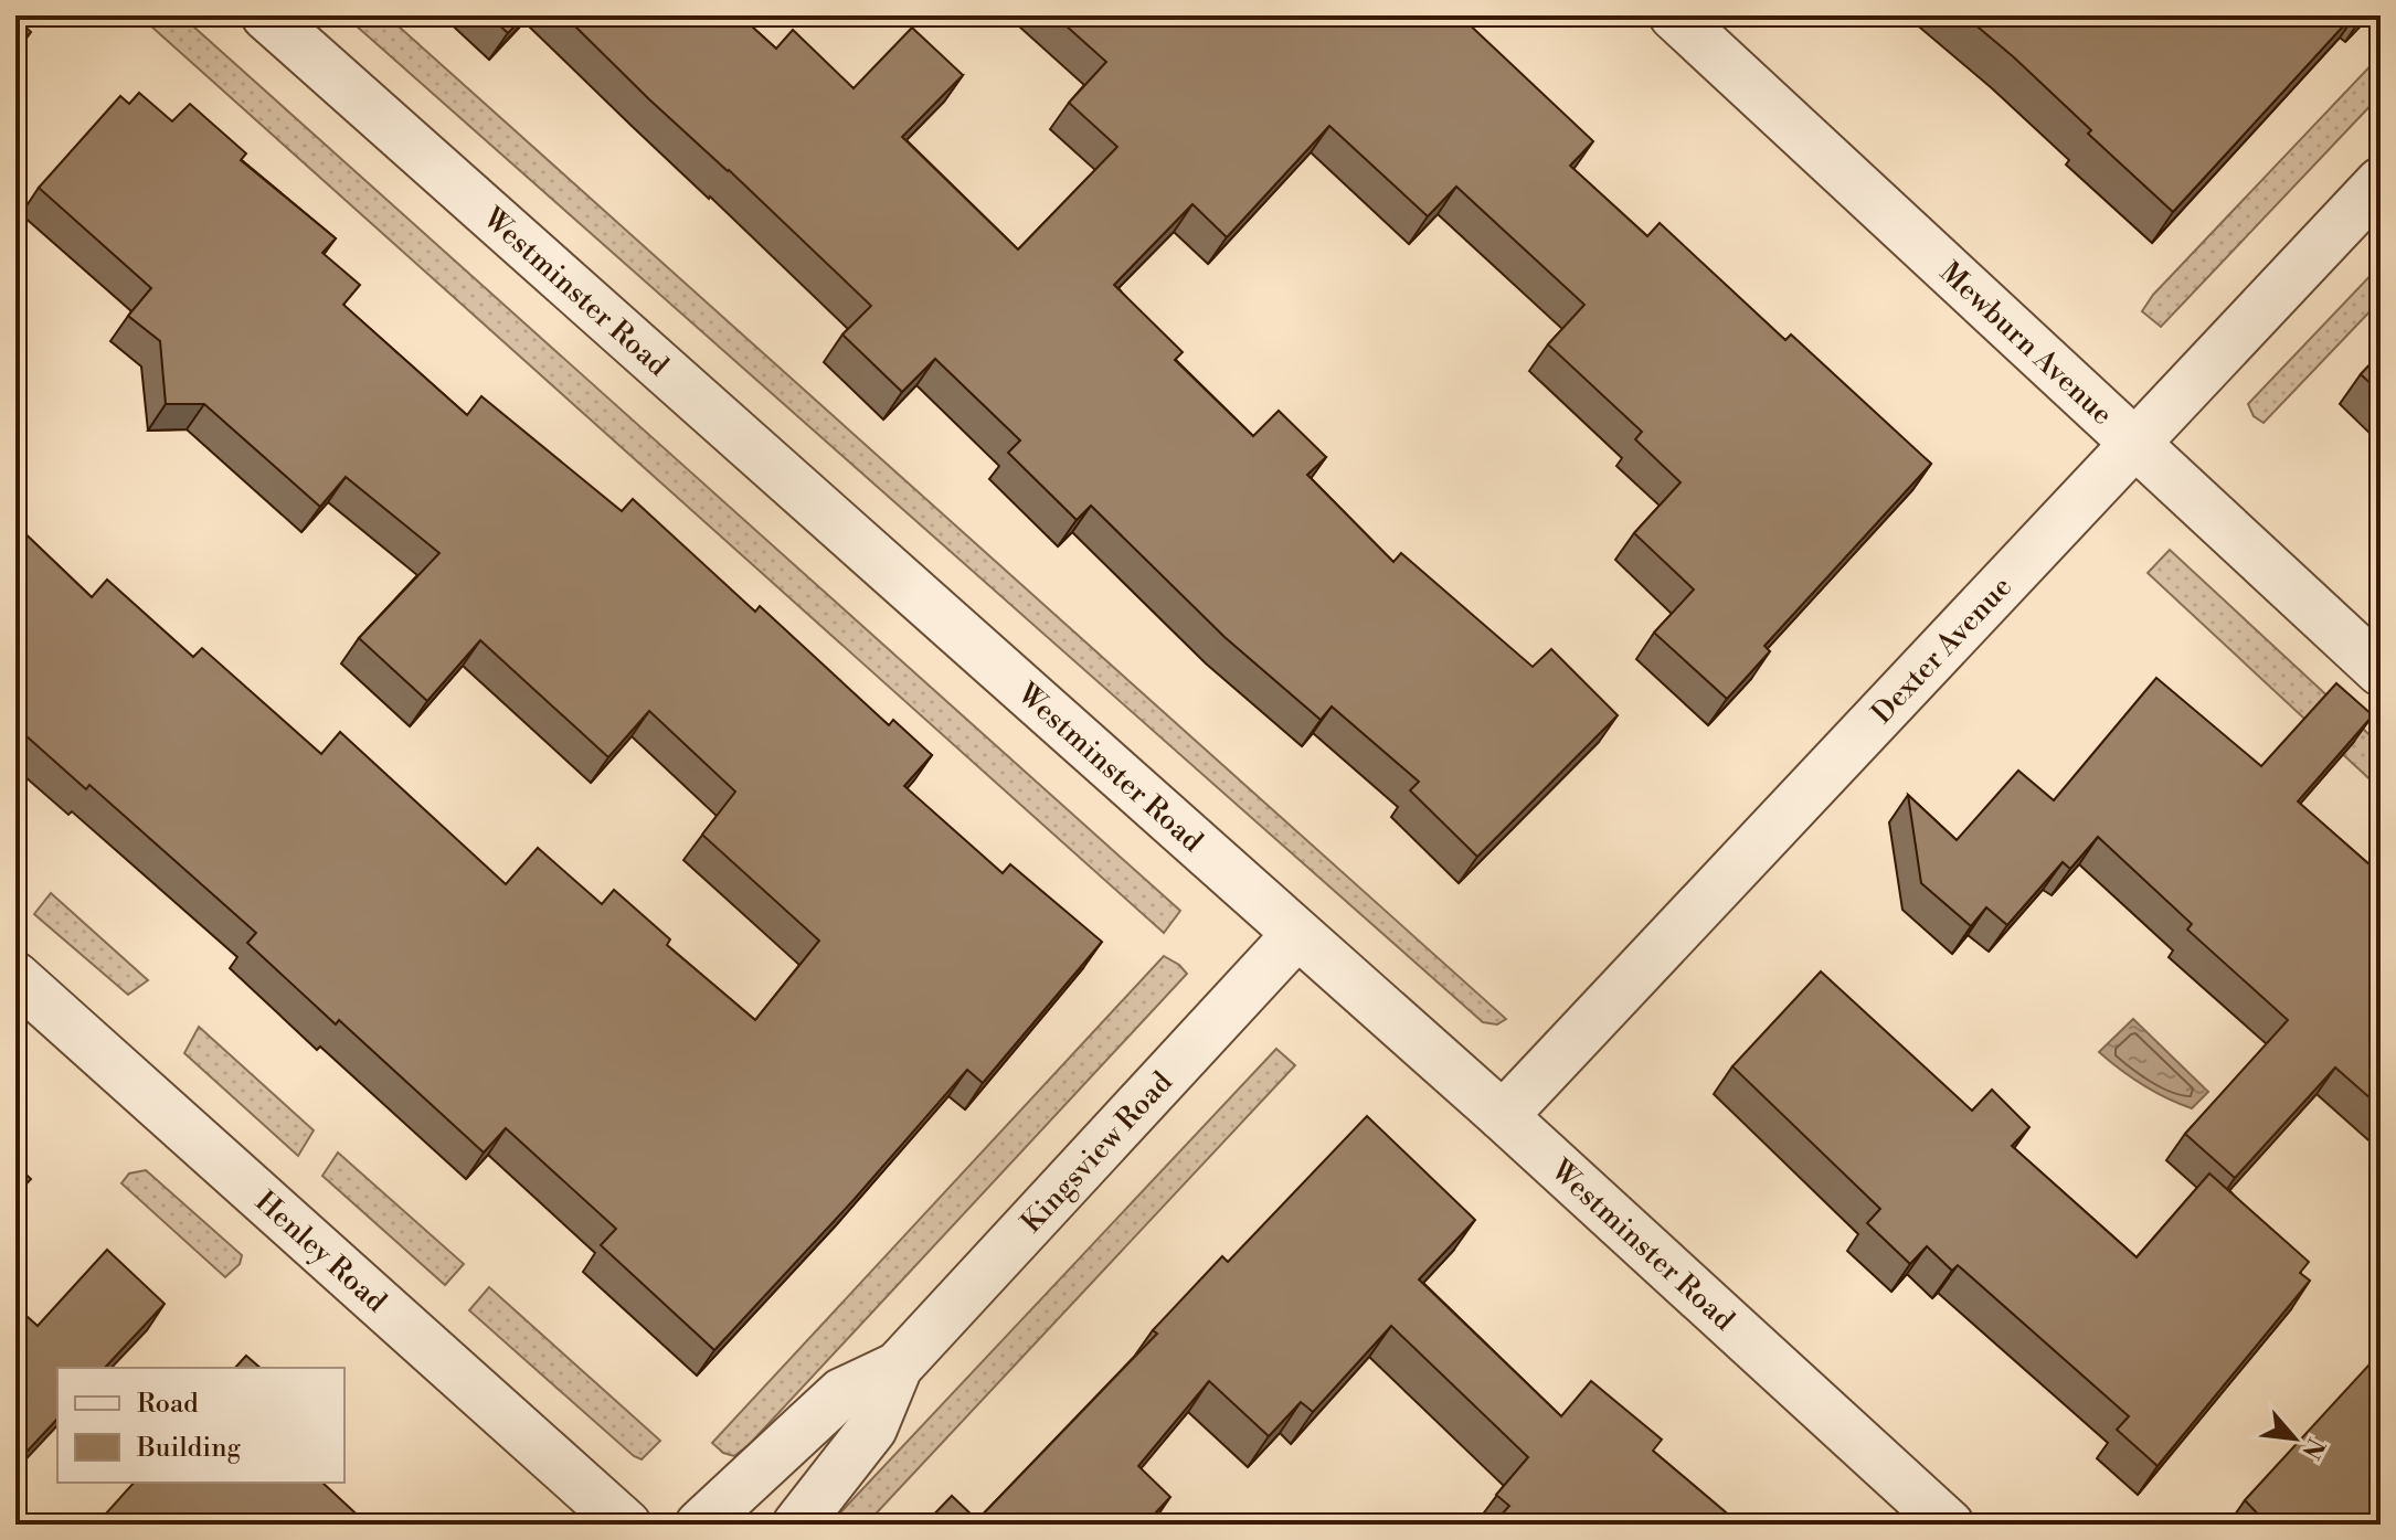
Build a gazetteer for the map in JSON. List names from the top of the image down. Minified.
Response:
{"streets":{"street":["Westminster Road","Mewburn Avenue","Dexter Avenue","Kingsview Road","Henley Road"]},"crossings":[["Westminster Road","Dexter Avenue"],["Westminster Road","Kingsview Road"],["Mewburn Avenue","Dexter Avenue"]],"legend":["Road","Building"],"north":"bottom right"}
